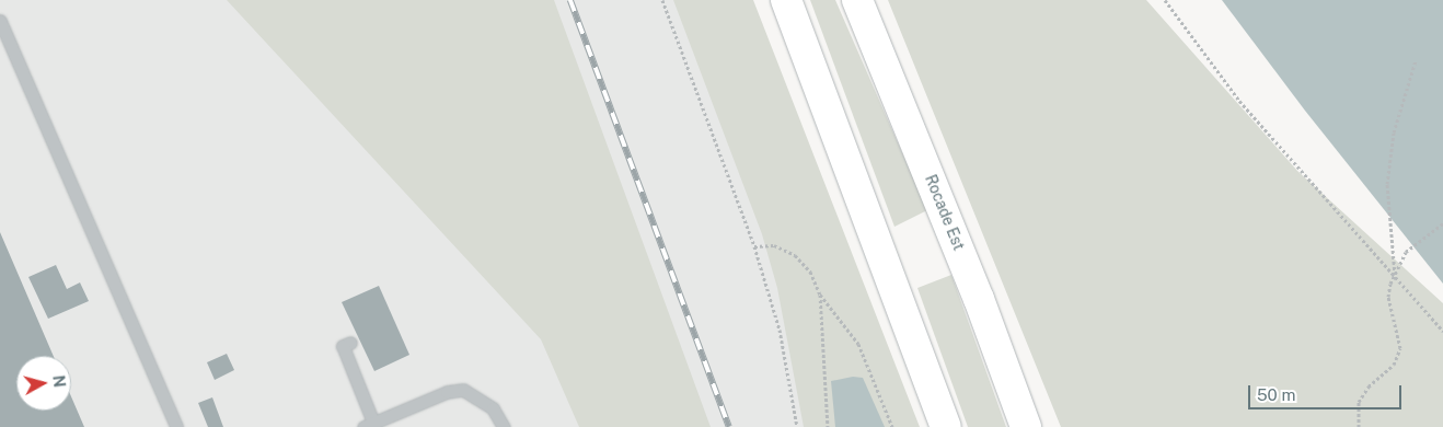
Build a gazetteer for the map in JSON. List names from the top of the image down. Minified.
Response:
{"streets":{"highway":["Rocade Est"]},"scale_bar":"50 m","north":"right"}
